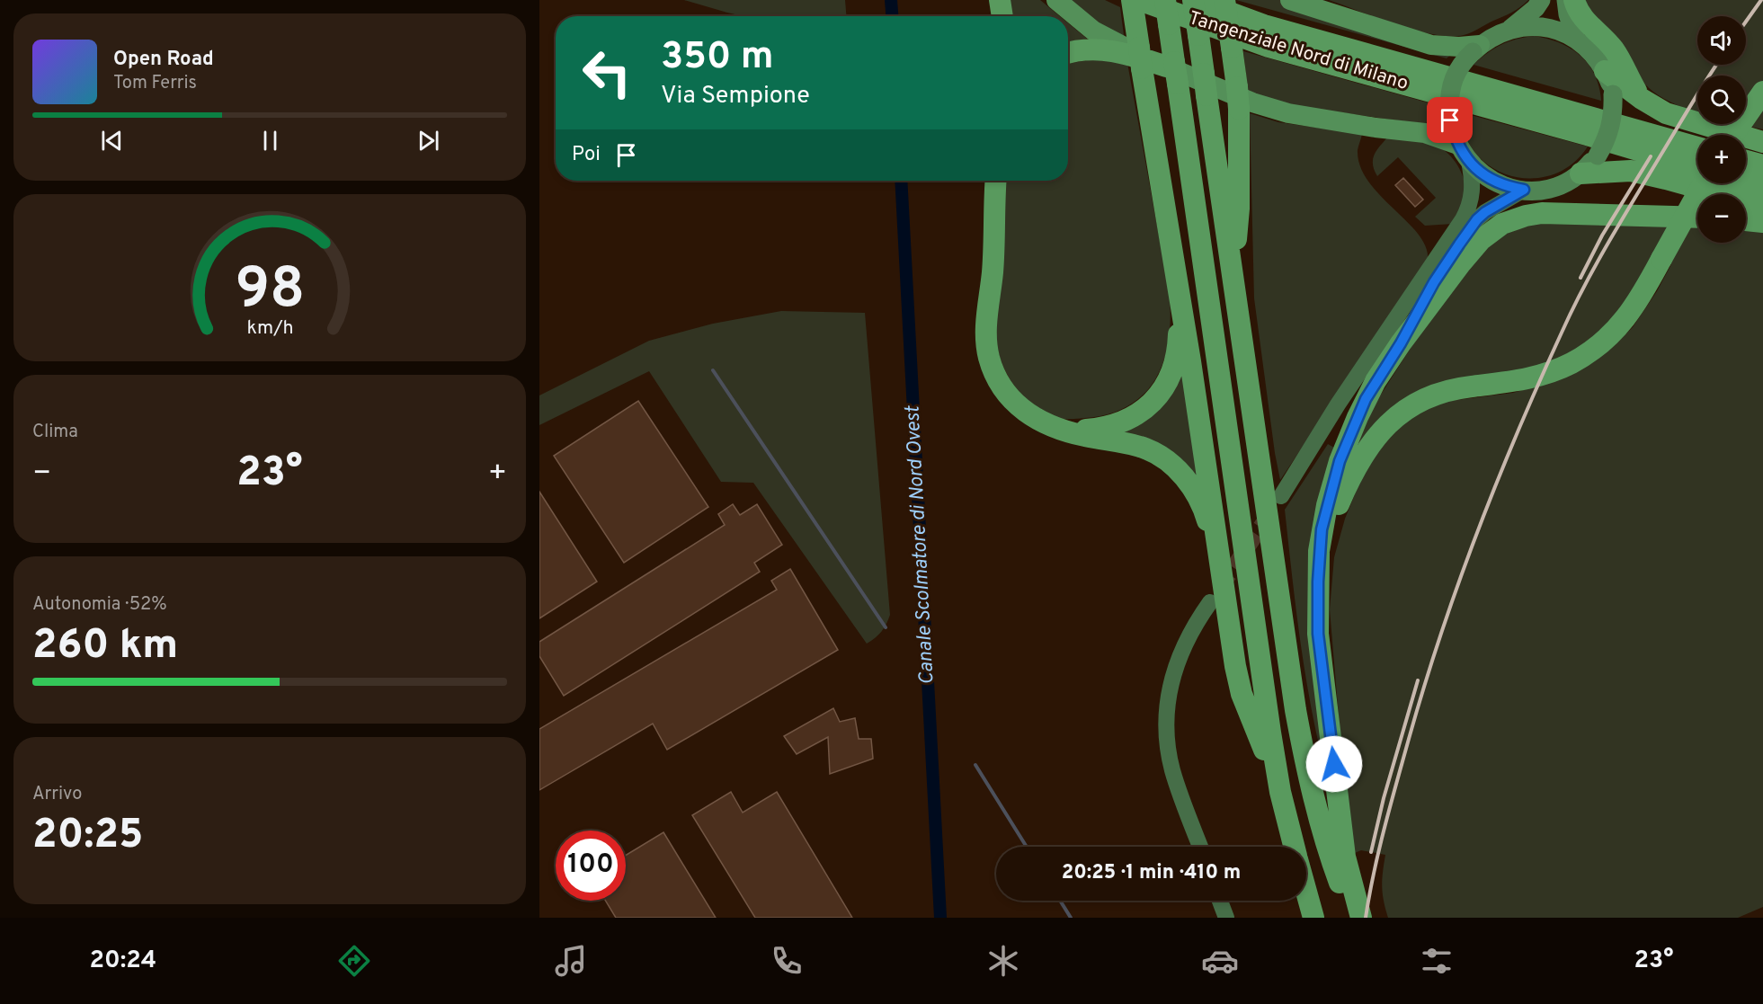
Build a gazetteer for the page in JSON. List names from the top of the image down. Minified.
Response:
{"streets":{"highway":["Tangenziale Nord di Milano"]},"water":["Canale Scolmatore di Nord Ovest"],"page":{"map_buttons":["+","−"],"turn":["350 m","Via Sempione"],"song":["Open Road","Tom Ferris"],"then":"Poi","tile":["Clima",["Autonomia · 52%","260 km"],["Arrivo","20:25"]],"heat":["−","23°","+"],"limit":"100","trip":"20:25 · 1 min · 410 m","tabs":["20:24","23°"],"gauge":["98","km/h"]}}
